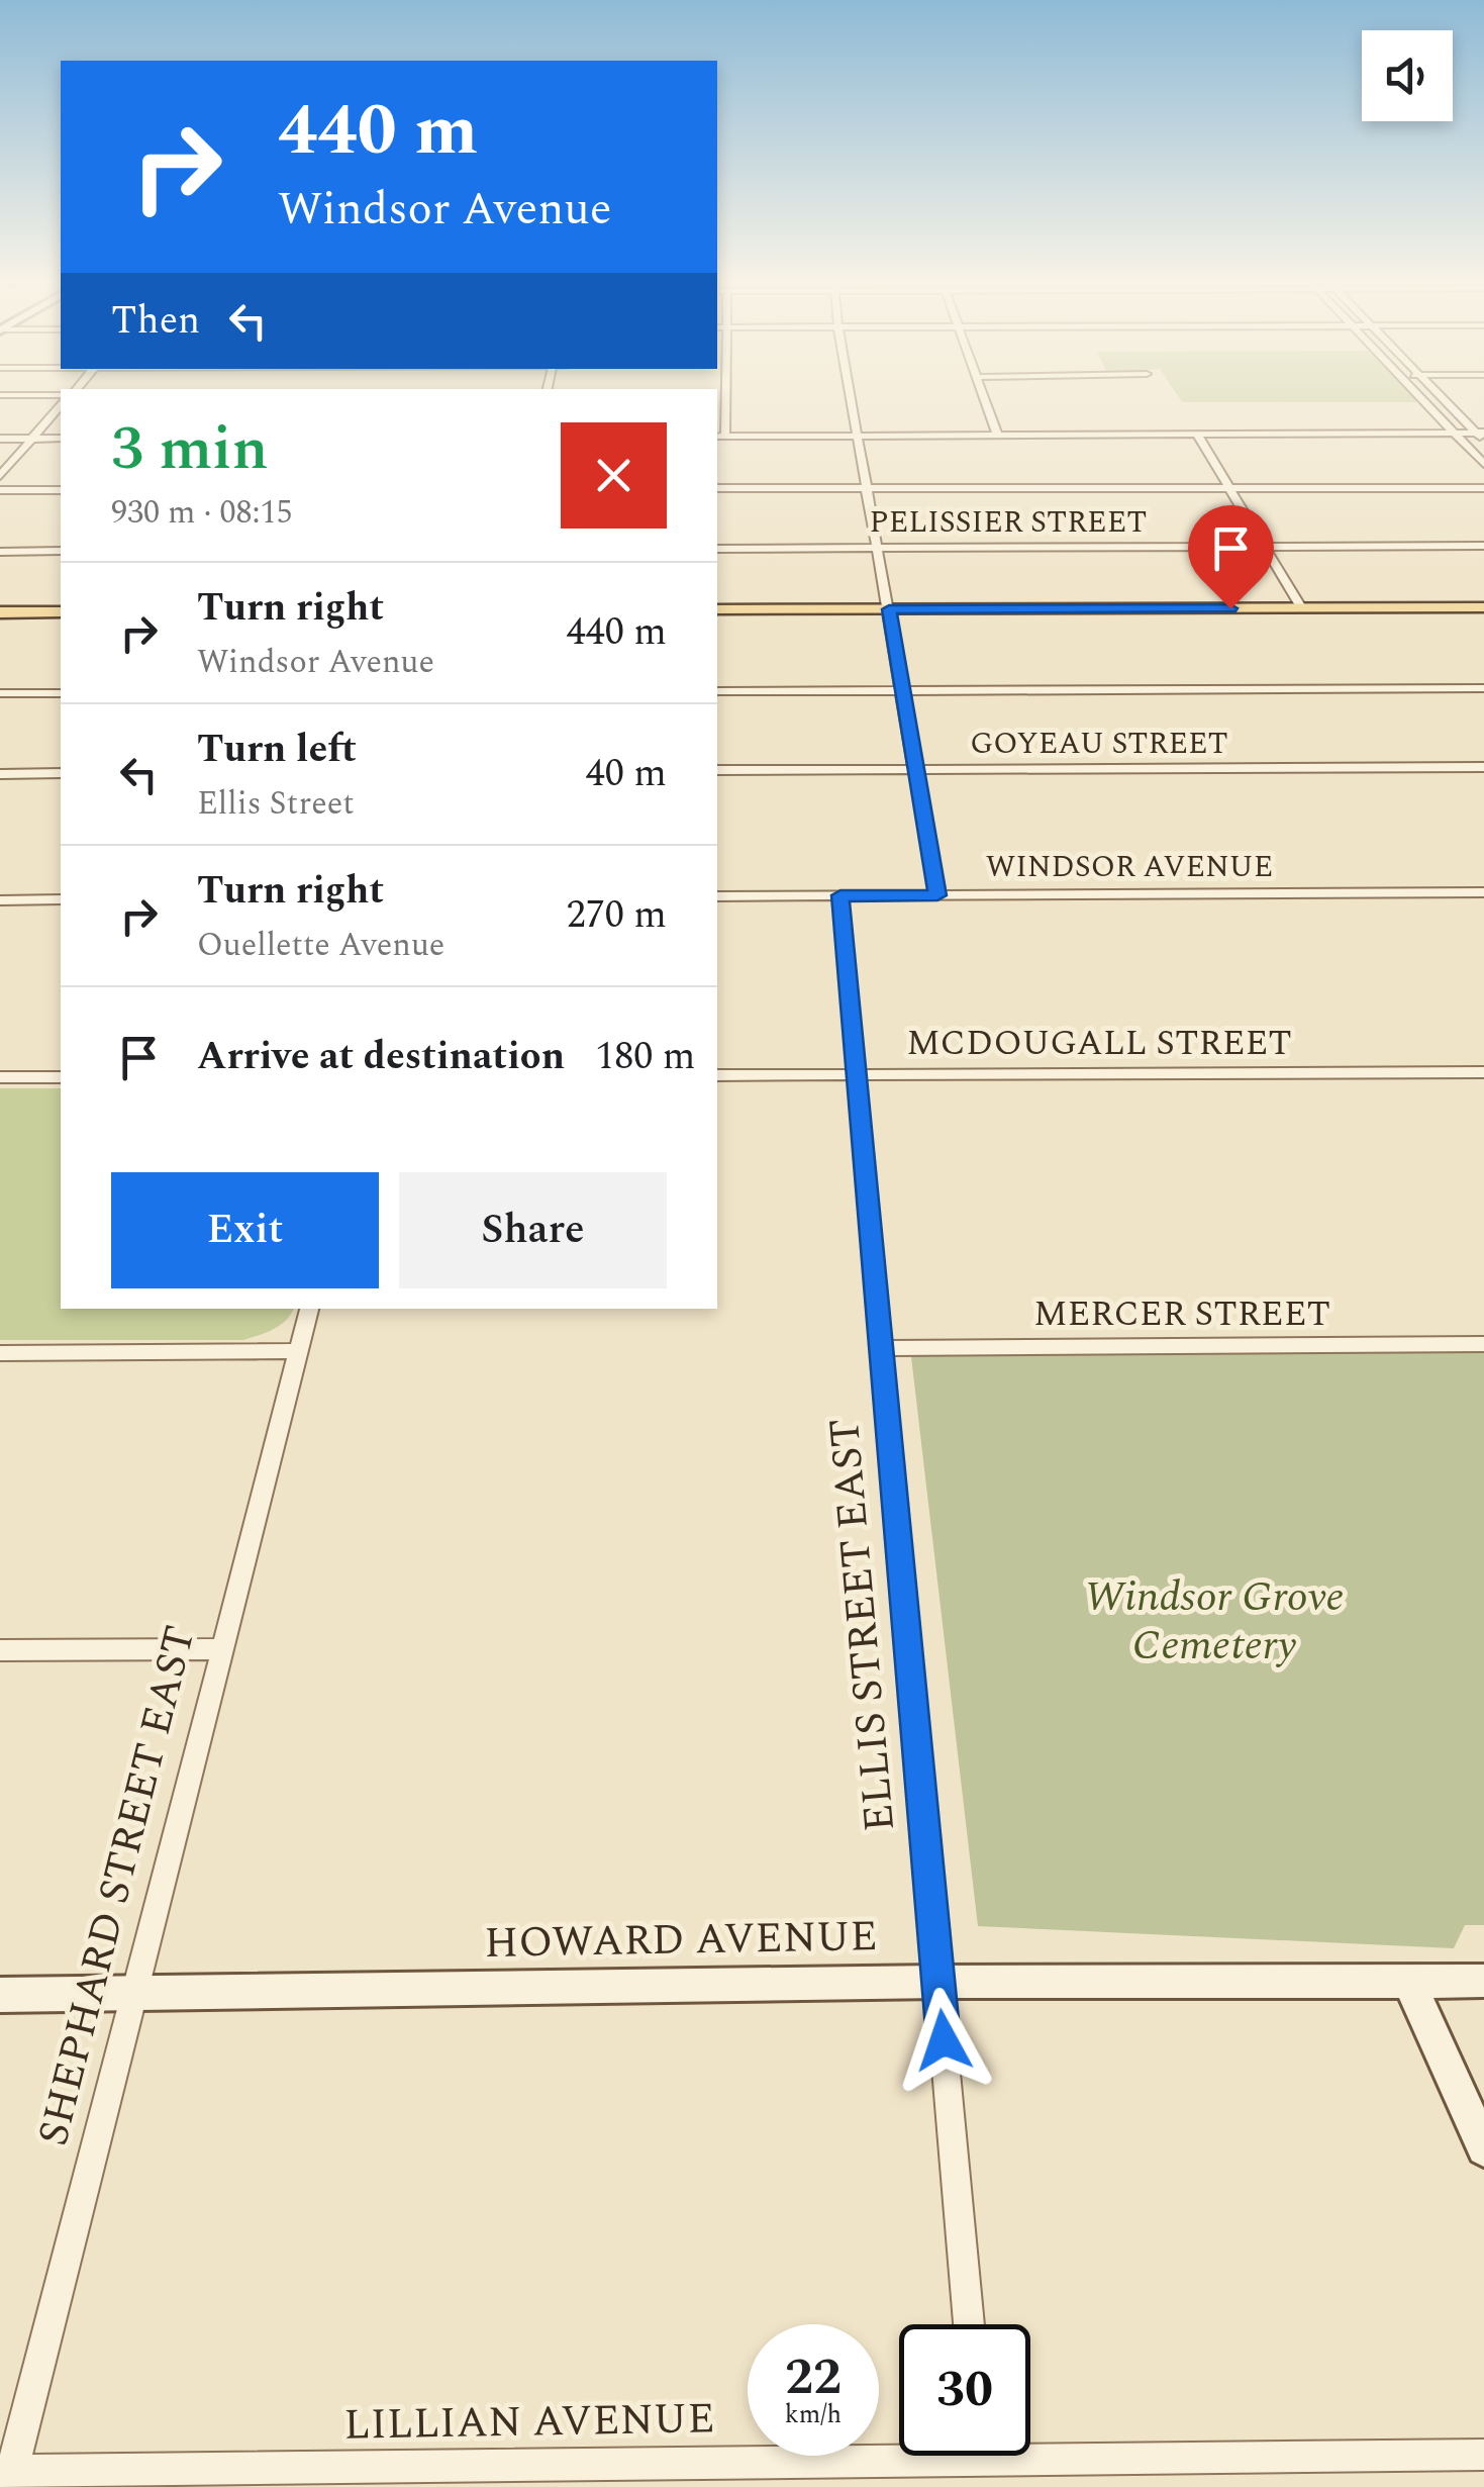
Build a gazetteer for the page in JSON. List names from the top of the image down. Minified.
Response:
{"streets":{"main road":["HOWARD AVENUE"],"street":["PELISSIER STREET","GOYEAU STREET","WINDSOR AVENUE","MCDOUGALL STREET","MERCER STREET","ELLIS STREET EAST","SHEPHARD STREET EAST","LILLIAN AVENUE"]},"crossings":[["WINDSOR AVENUE","ELLIS STREET EAST"],["MCDOUGALL STREET","ELLIS STREET EAST"],["MERCER STREET","ELLIS STREET EAST"],["ELLIS STREET EAST","HOWARD AVENUE"],["SHEPHARD STREET EAST","HOWARD AVENUE"],["SHEPHARD STREET EAST","LILLIAN AVENUE"]],"parks":["Windsor Grove Cemetery"],"page":{"turn":["440 m","Windsor Avenue"],"then":"Then","heading":["3 min","930 m · 08:15"],"list":[{"name":"Turn right","note":"Windsor Avenue","value":"440 m"},{"name":"Turn left","note":"Ellis Street","value":"40 m"},{"name":"Turn right","note":"Ouellette Avenue","value":"270 m"},{"name":"Arrive at destination","value":"180 m"}],"buttons":["Exit","Share"],"speed":"22 km/h","limit":"30"}}
